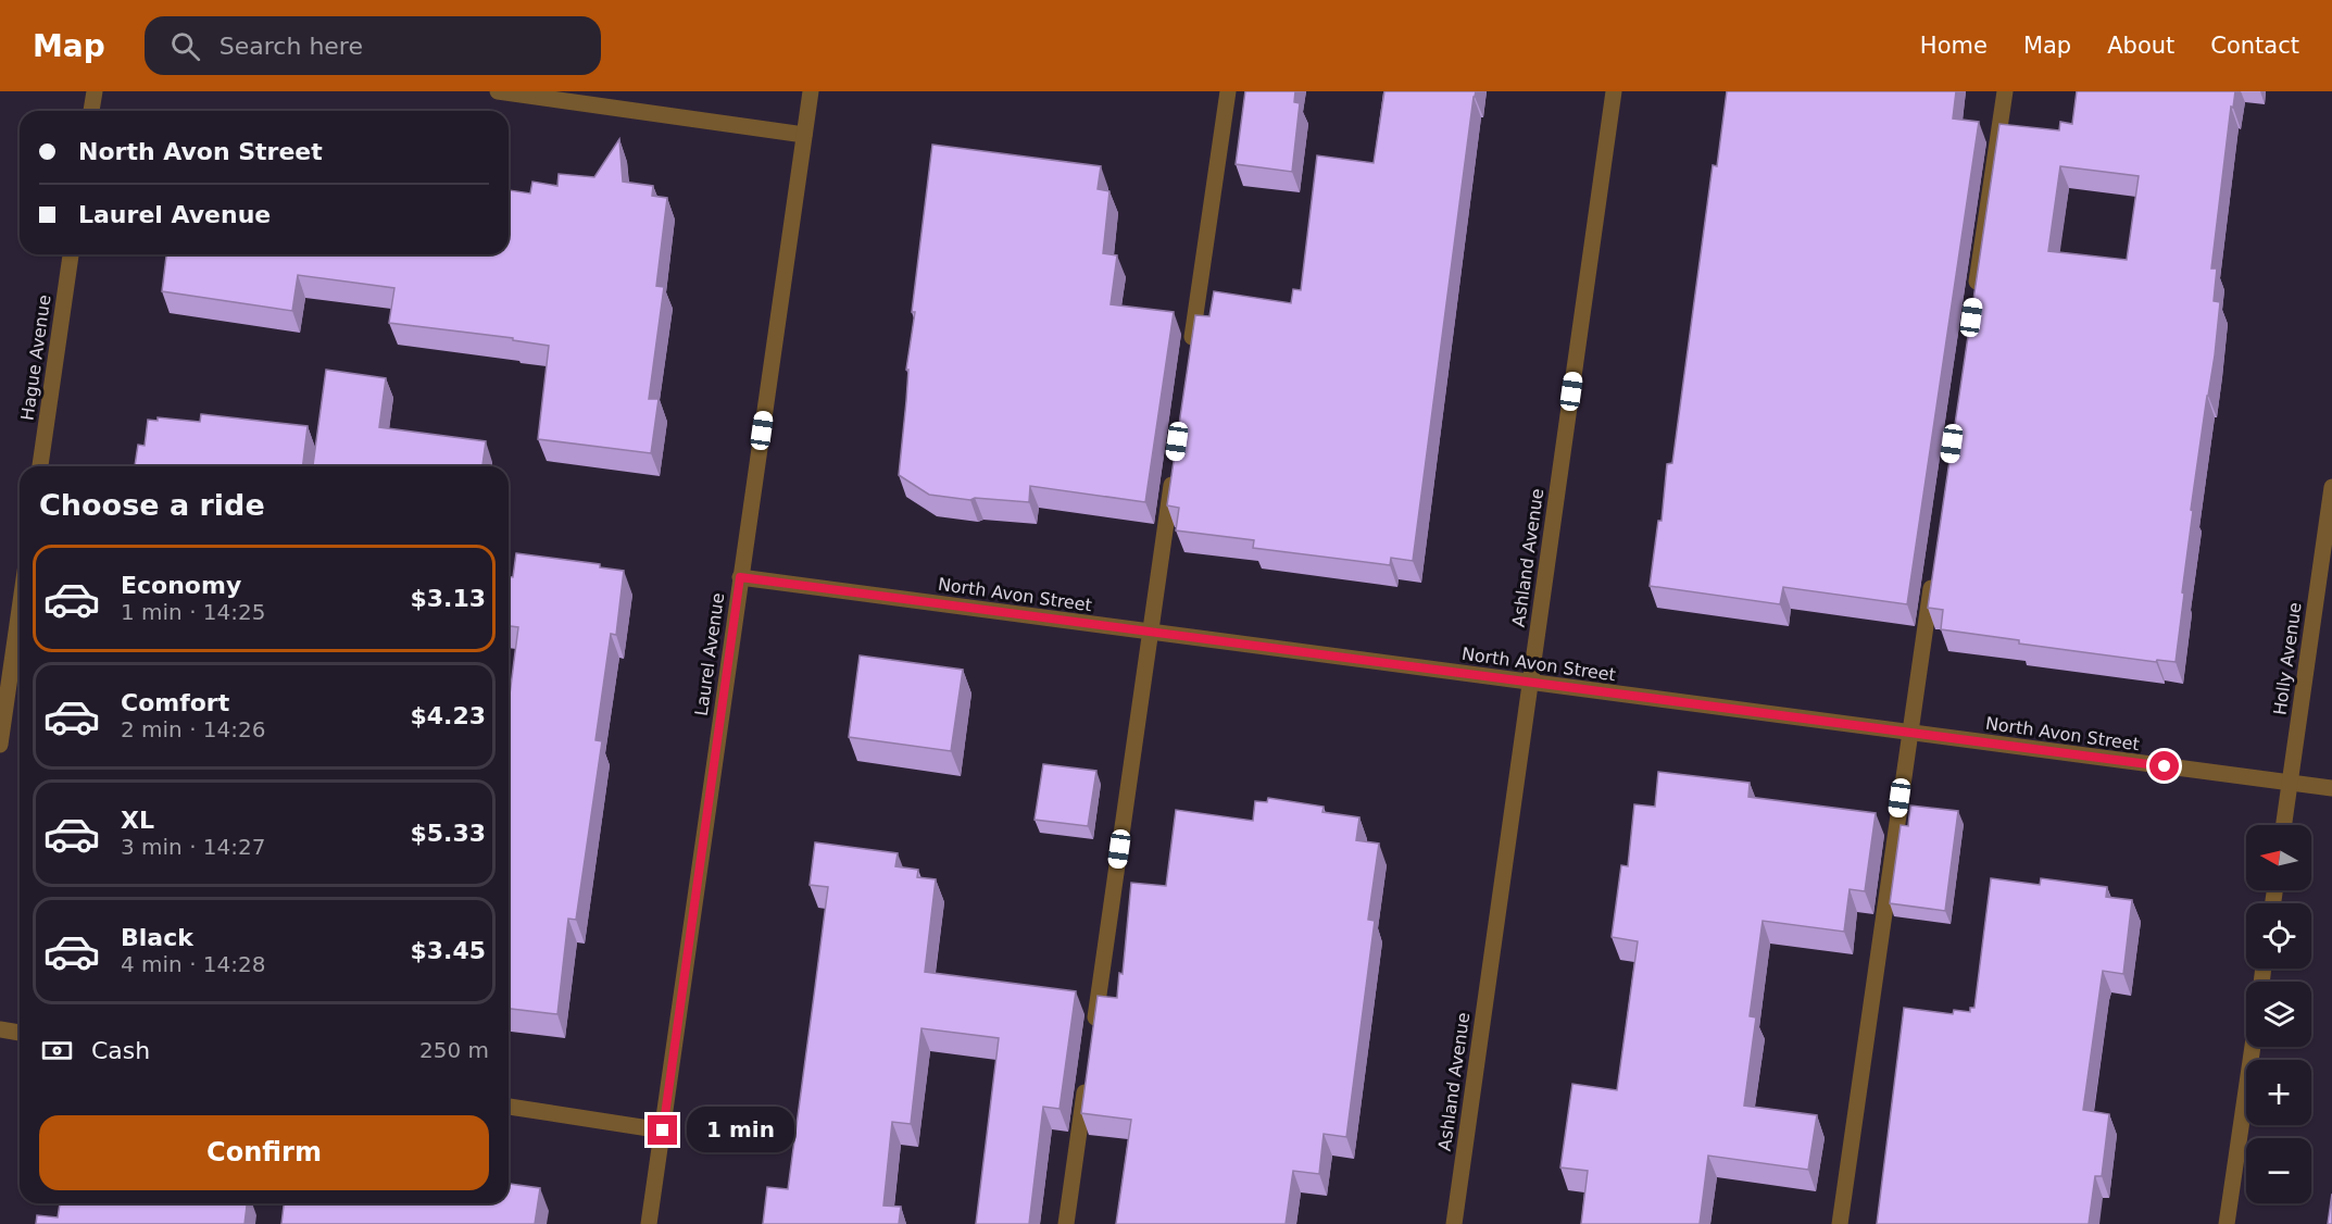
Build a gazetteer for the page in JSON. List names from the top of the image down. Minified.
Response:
{"streets":{"street":["Hague Avenue","Ashland Avenue","North Avon Street","Laurel Avenue","Holly Avenue"]},"crossings":[["Ashland Avenue","North Avon Street"],["North Avon Street","Laurel Avenue"],["North Avon Street","Holly Avenue"]],"north":"left","page":{"header":"Map","search":"Search here","nav":["Home","Map","About","Contact"],"banner":["North Avon Street","Laurel Avenue"],"heading":"Choose a ride","list":[{"name":"Economy","note":"1 min · 14:25","value":"$3.13"},{"name":"Comfort","note":"2 min · 14:26","value":"$4.23"},{"name":"XL","note":"3 min · 14:27","value":"$5.33"},{"name":"Black","note":"4 min · 14:28","value":"$3.45"}],"map_buttons":["+","−"],"pay":["Cash","250 m"],"buttons":"Confirm","bubble":"1 min"}}
